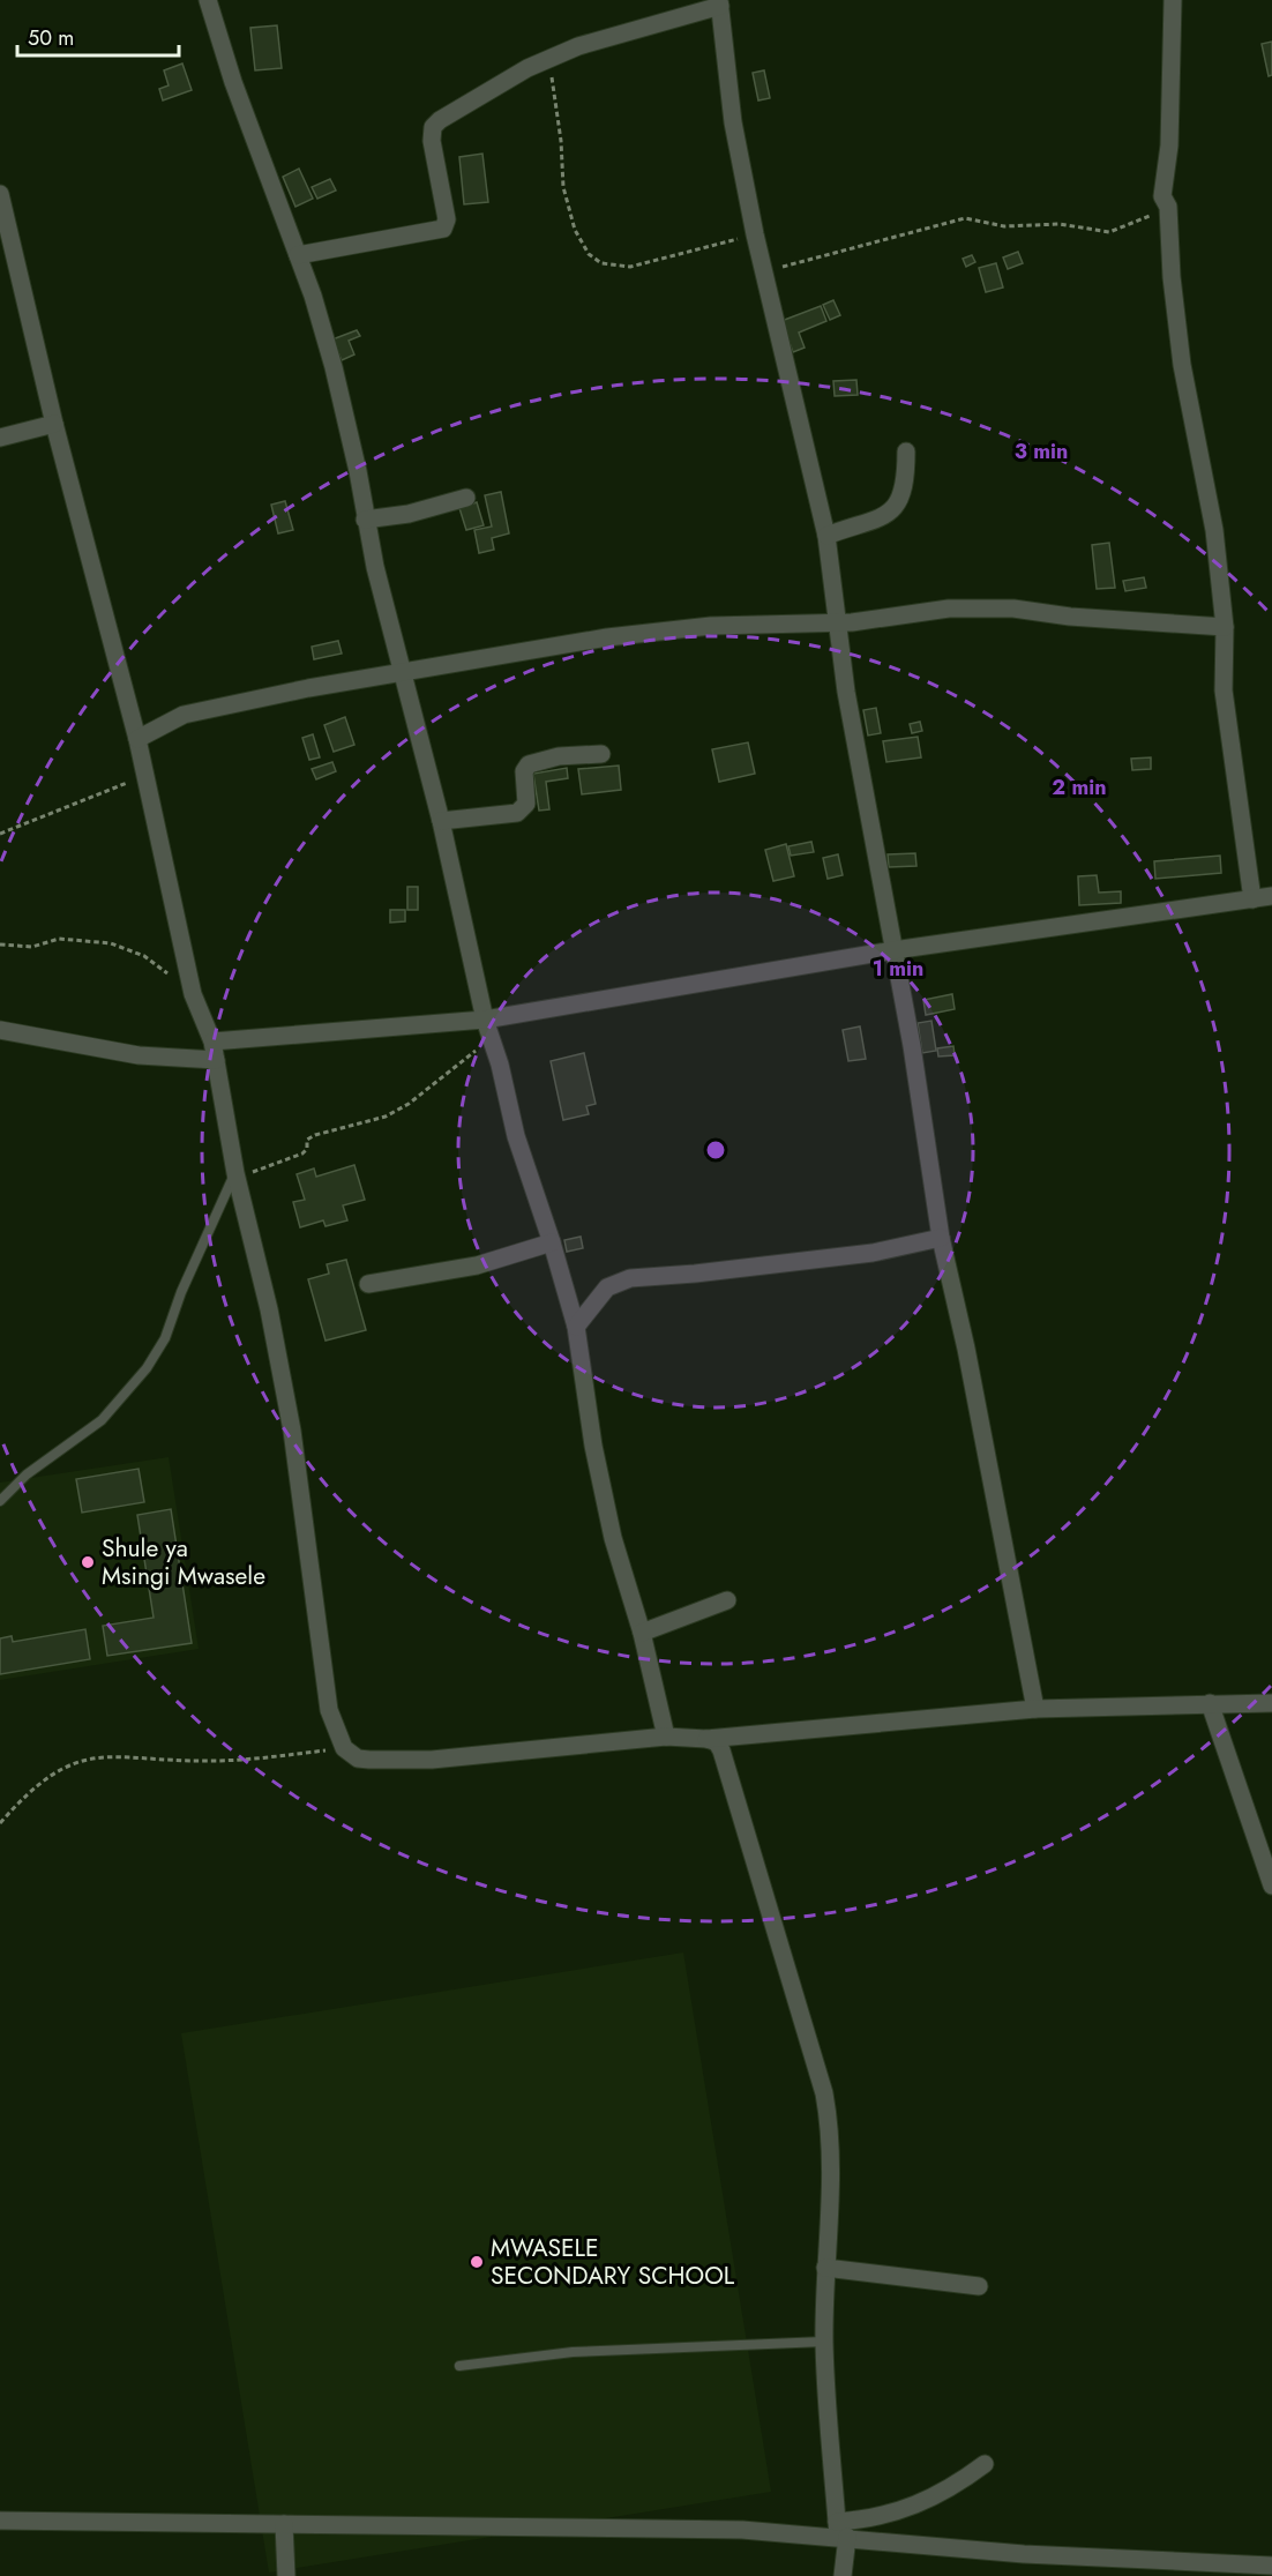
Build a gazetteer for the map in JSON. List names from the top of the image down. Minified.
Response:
{"places":["Shule ya Msingi Mwasele","MWASELE SECONDARY SCHOOL"],"scale_bar":"50 m","rings":["3 min","2 min","1 min"]}
